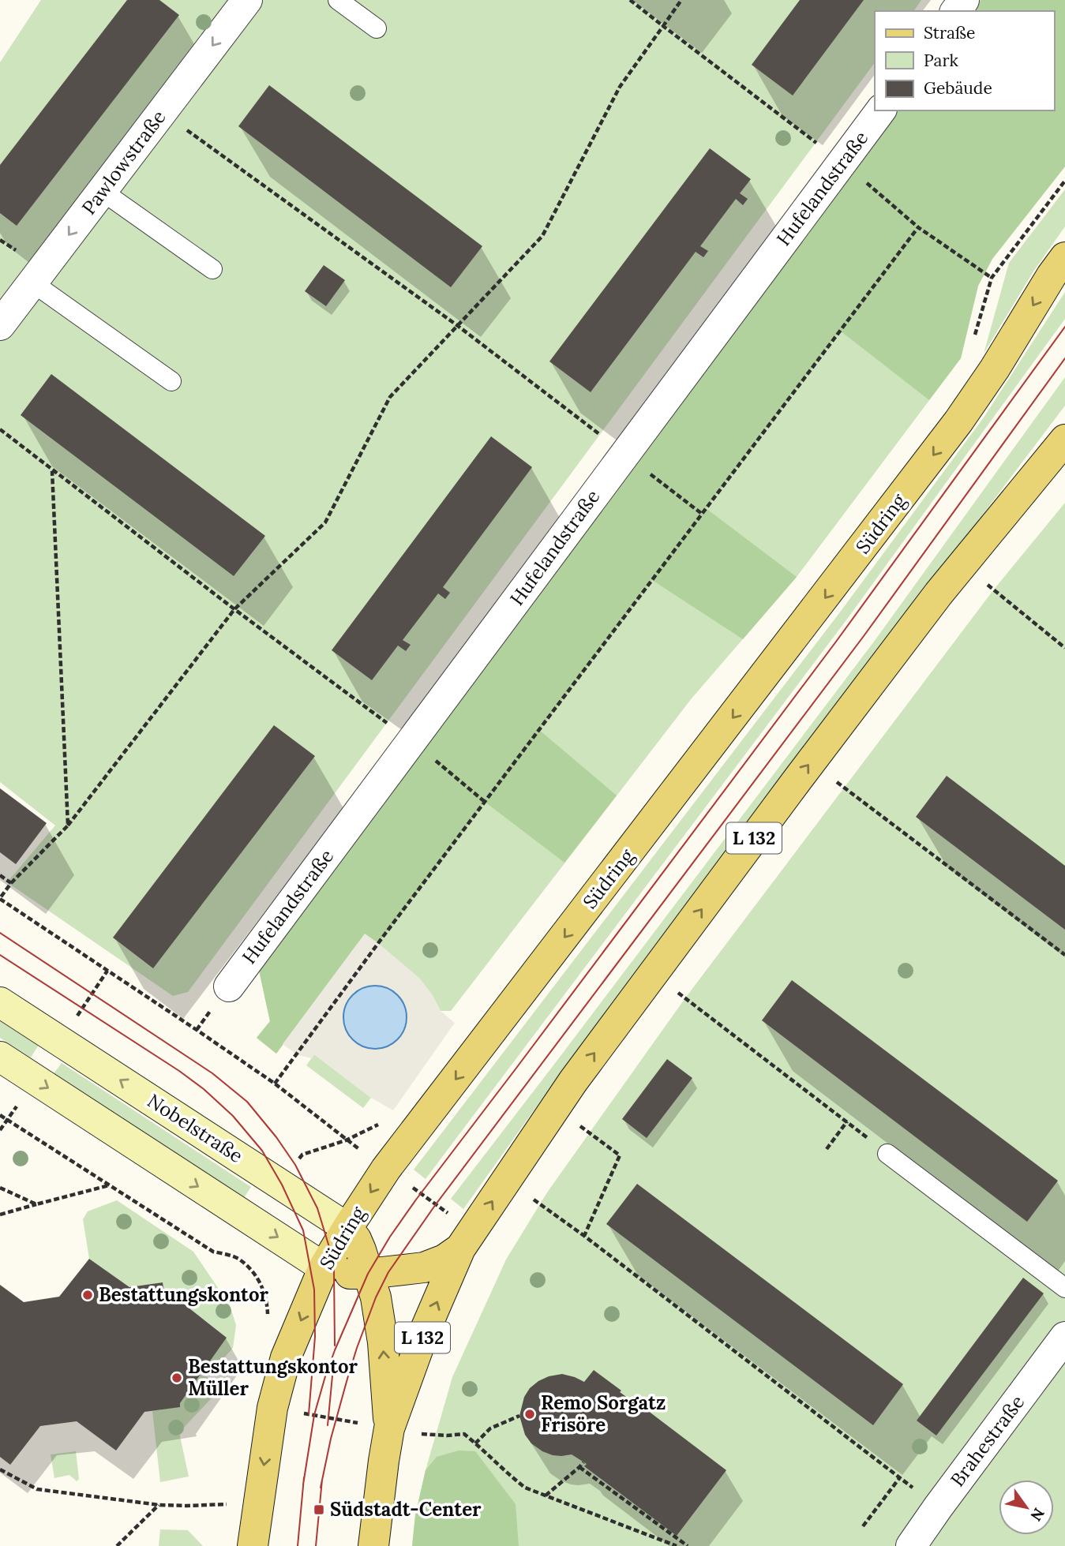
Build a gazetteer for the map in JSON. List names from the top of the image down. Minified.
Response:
{"streets":{"main road":["Südring","L 132","Nobelstraße"],"street":["Pawlowstraße","Hufelandstraße","Brahestraße"]},"crossings":[["Südring","L 132"],["Südring","Nobelstraße"],["L 132","Nobelstraße"]],"one_way":["Pawlowstraße"],"places":{"other":["Bestattungskontor","Bestattungskontor Müller","Remo Sorgatz Frisöre"],"transit":["Südstadt-Center"]},"legend":["Straße","Park","Gebäude"],"north":"bottom right"}
